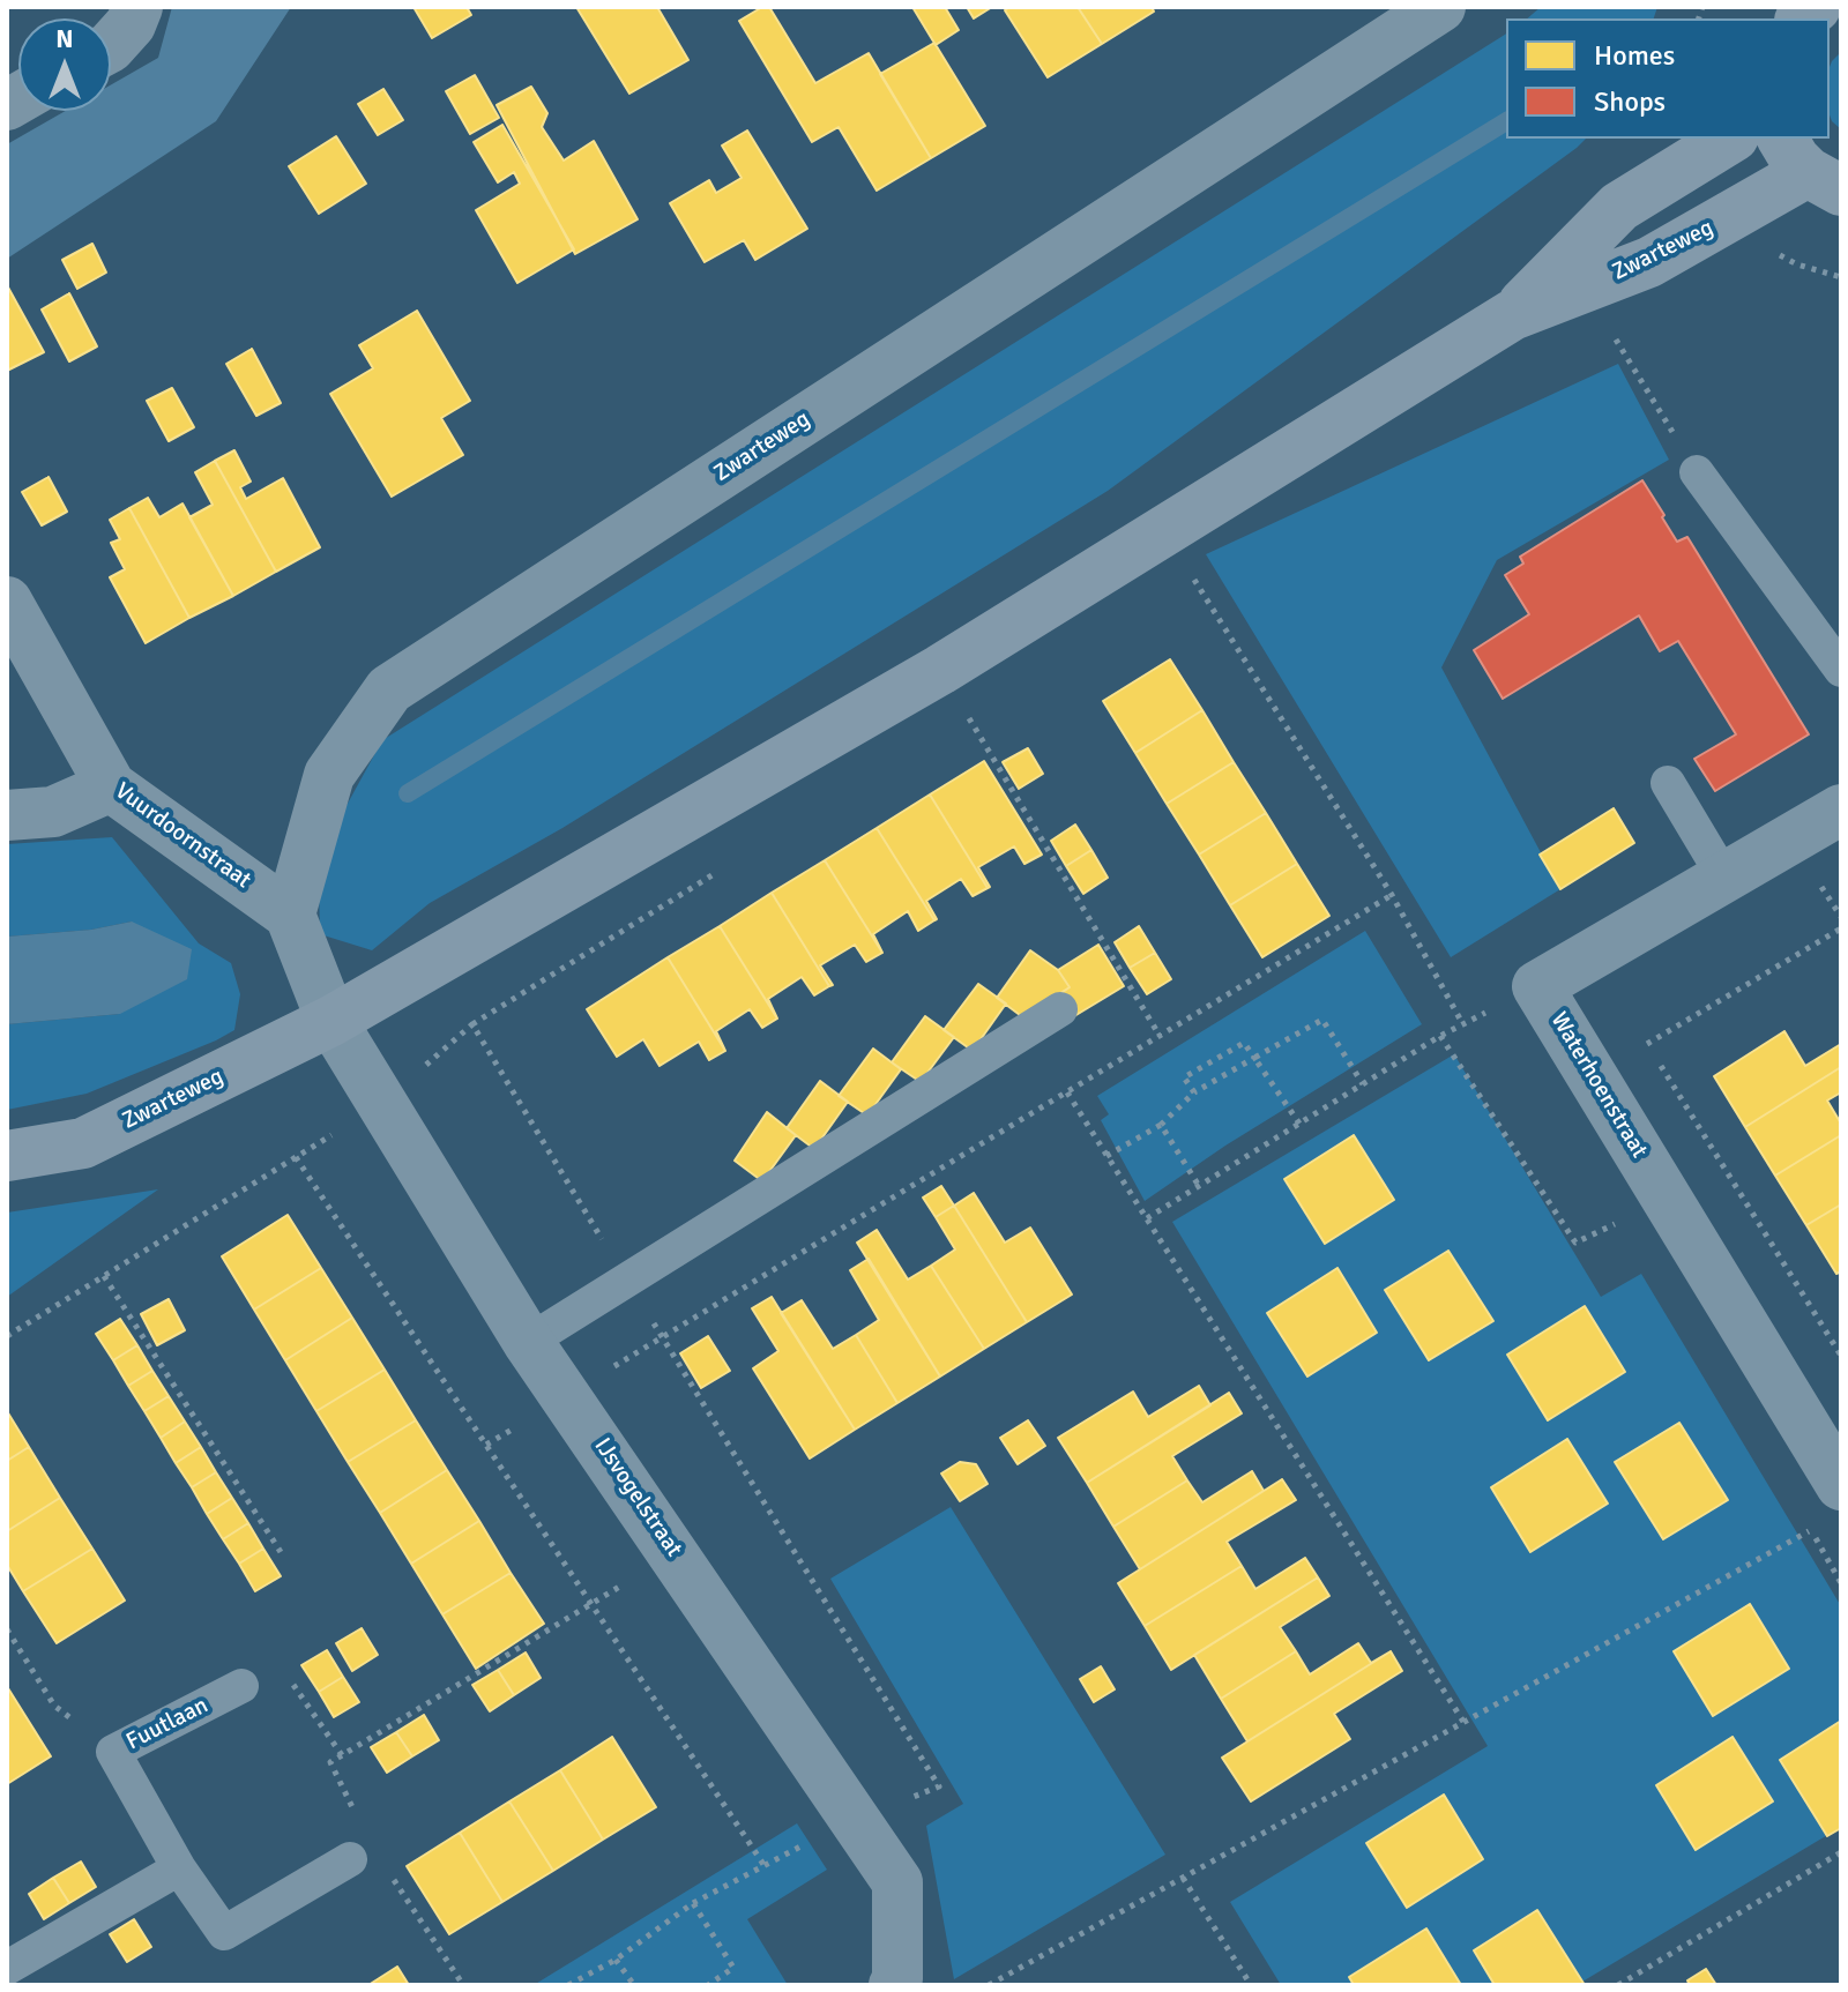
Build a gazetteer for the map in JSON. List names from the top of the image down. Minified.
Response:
{"streets":{"main road":["Zwarteweg"],"street":["Vuurdoornstraat","Waterhoenstraat","IJsvogelstraat"],"lane":["Fuutlaan"]},"crossings":[["Zwarteweg","Vuurdoornstraat"],["Zwarteweg","IJsvogelstraat"]],"legend":["Homes","Shops"],"north":"top"}
